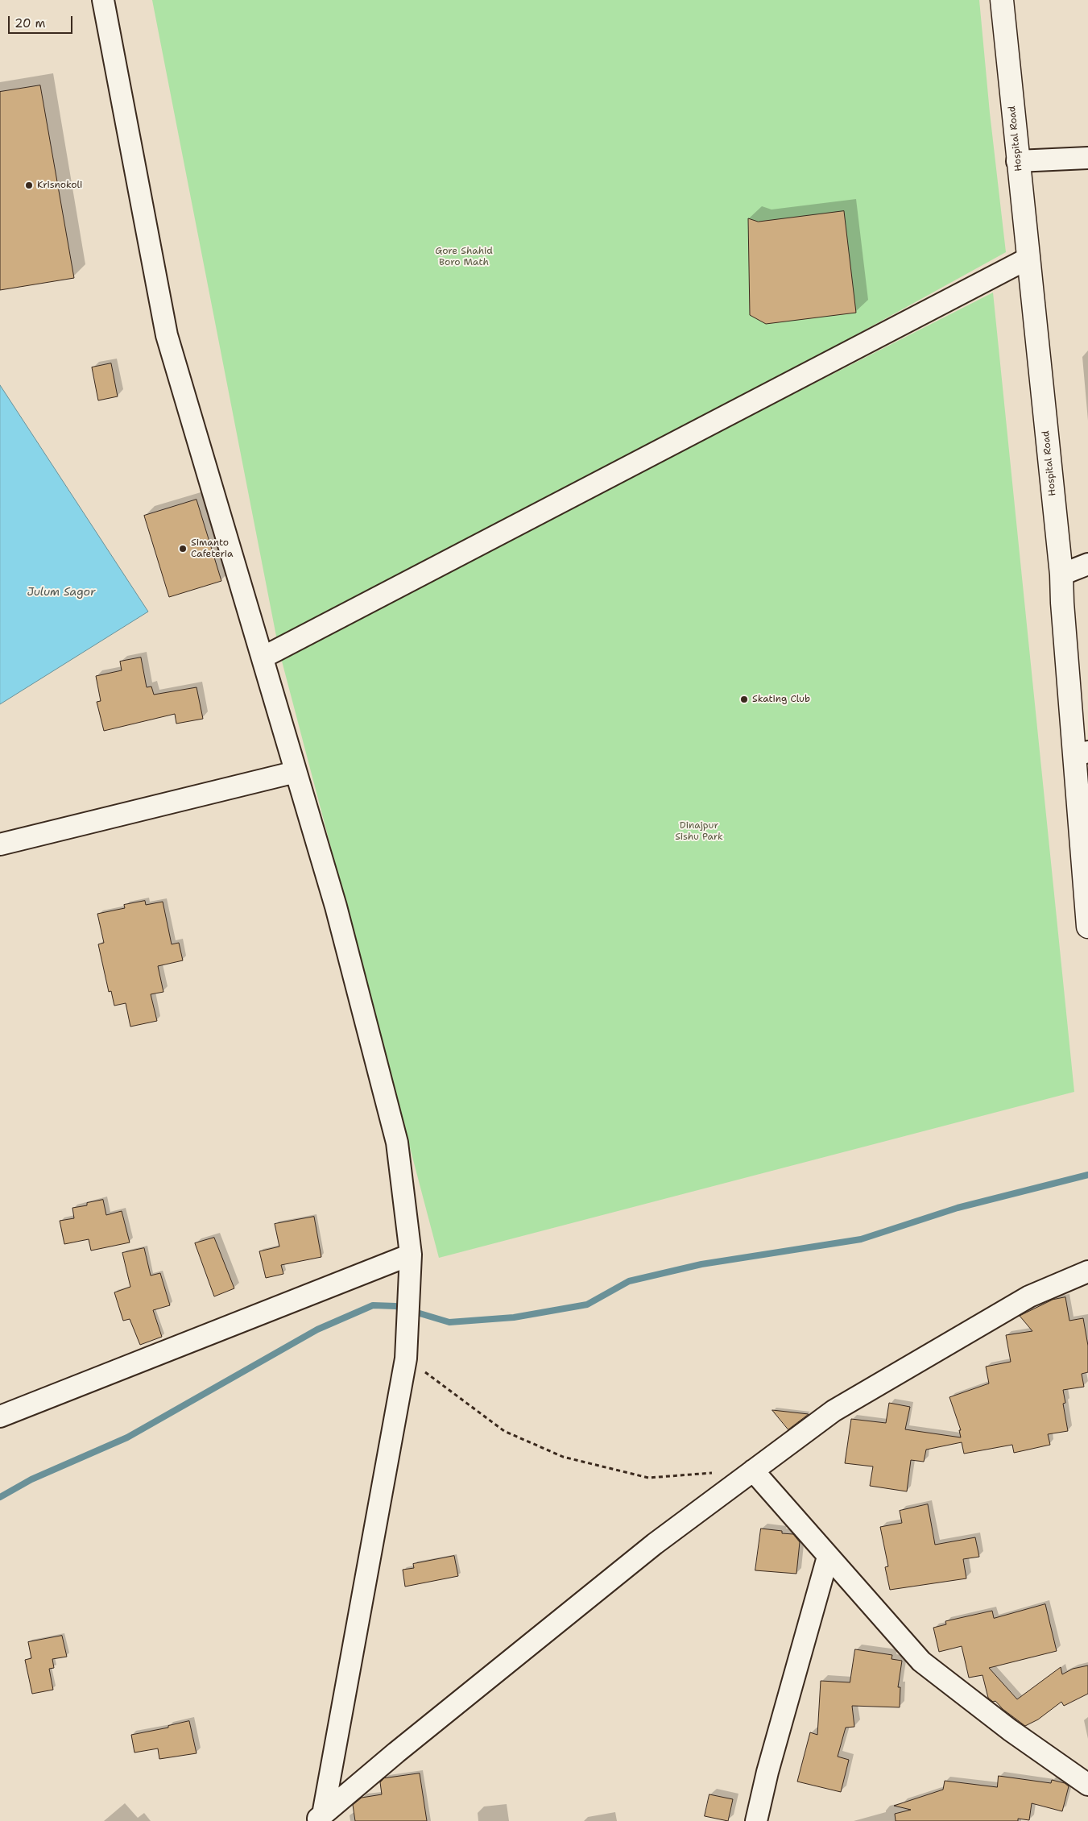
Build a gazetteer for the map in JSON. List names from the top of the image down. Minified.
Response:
{"streets":{"main road":["Hospital Road"]},"water":["Julum Sagor"],"parks":["Gore Shahid Boro Math","Dinajpur Sishu Park"],"places":["Krisnokoli","Simanto Cafeteria","Skating Club"],"scale_bar":"20 m"}
